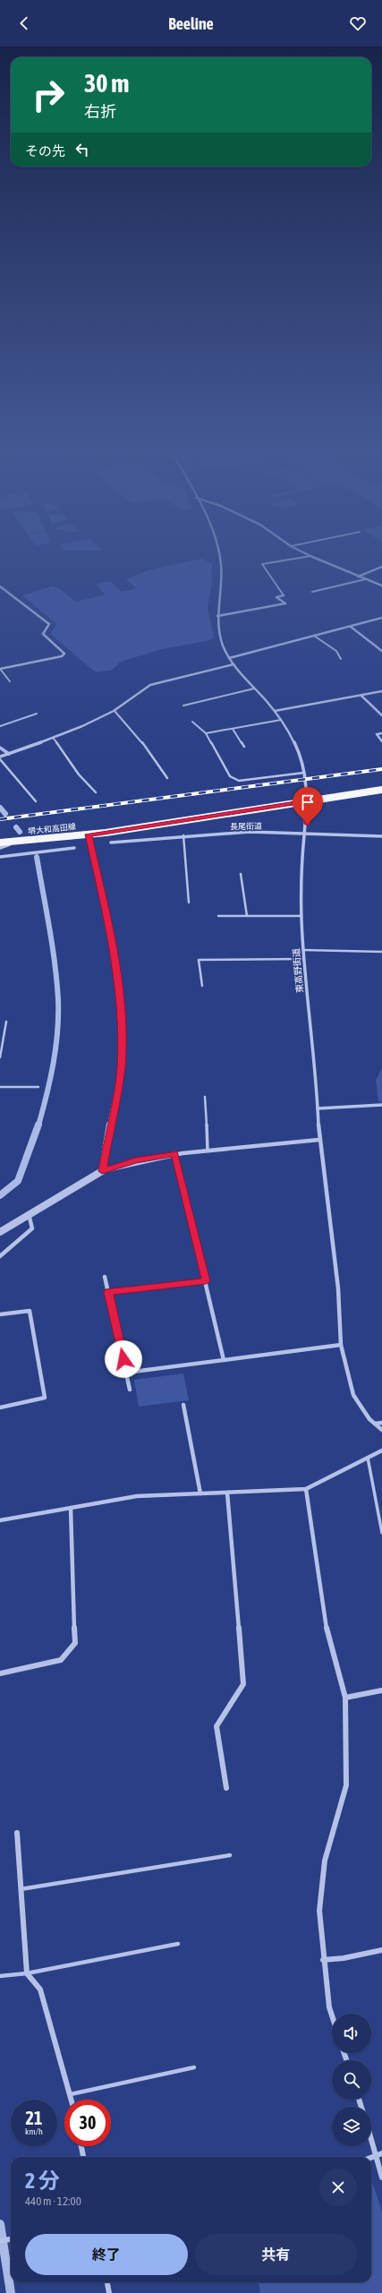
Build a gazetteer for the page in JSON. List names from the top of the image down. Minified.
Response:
{"streets":{"main road":["堺大和高田線"],"street":["長尾街道","東高野街道"]},"crossings":[["長尾街道","東高野街道"],["堺大和高田線","東高野街道"]],"page":{"header":"Beeline","turn":["30 m","右折"],"then":"その先","speed":"21 km/h","limit":"30","heading":["2 分","440 m · 12:00"],"buttons":["終了","共有"]}}
